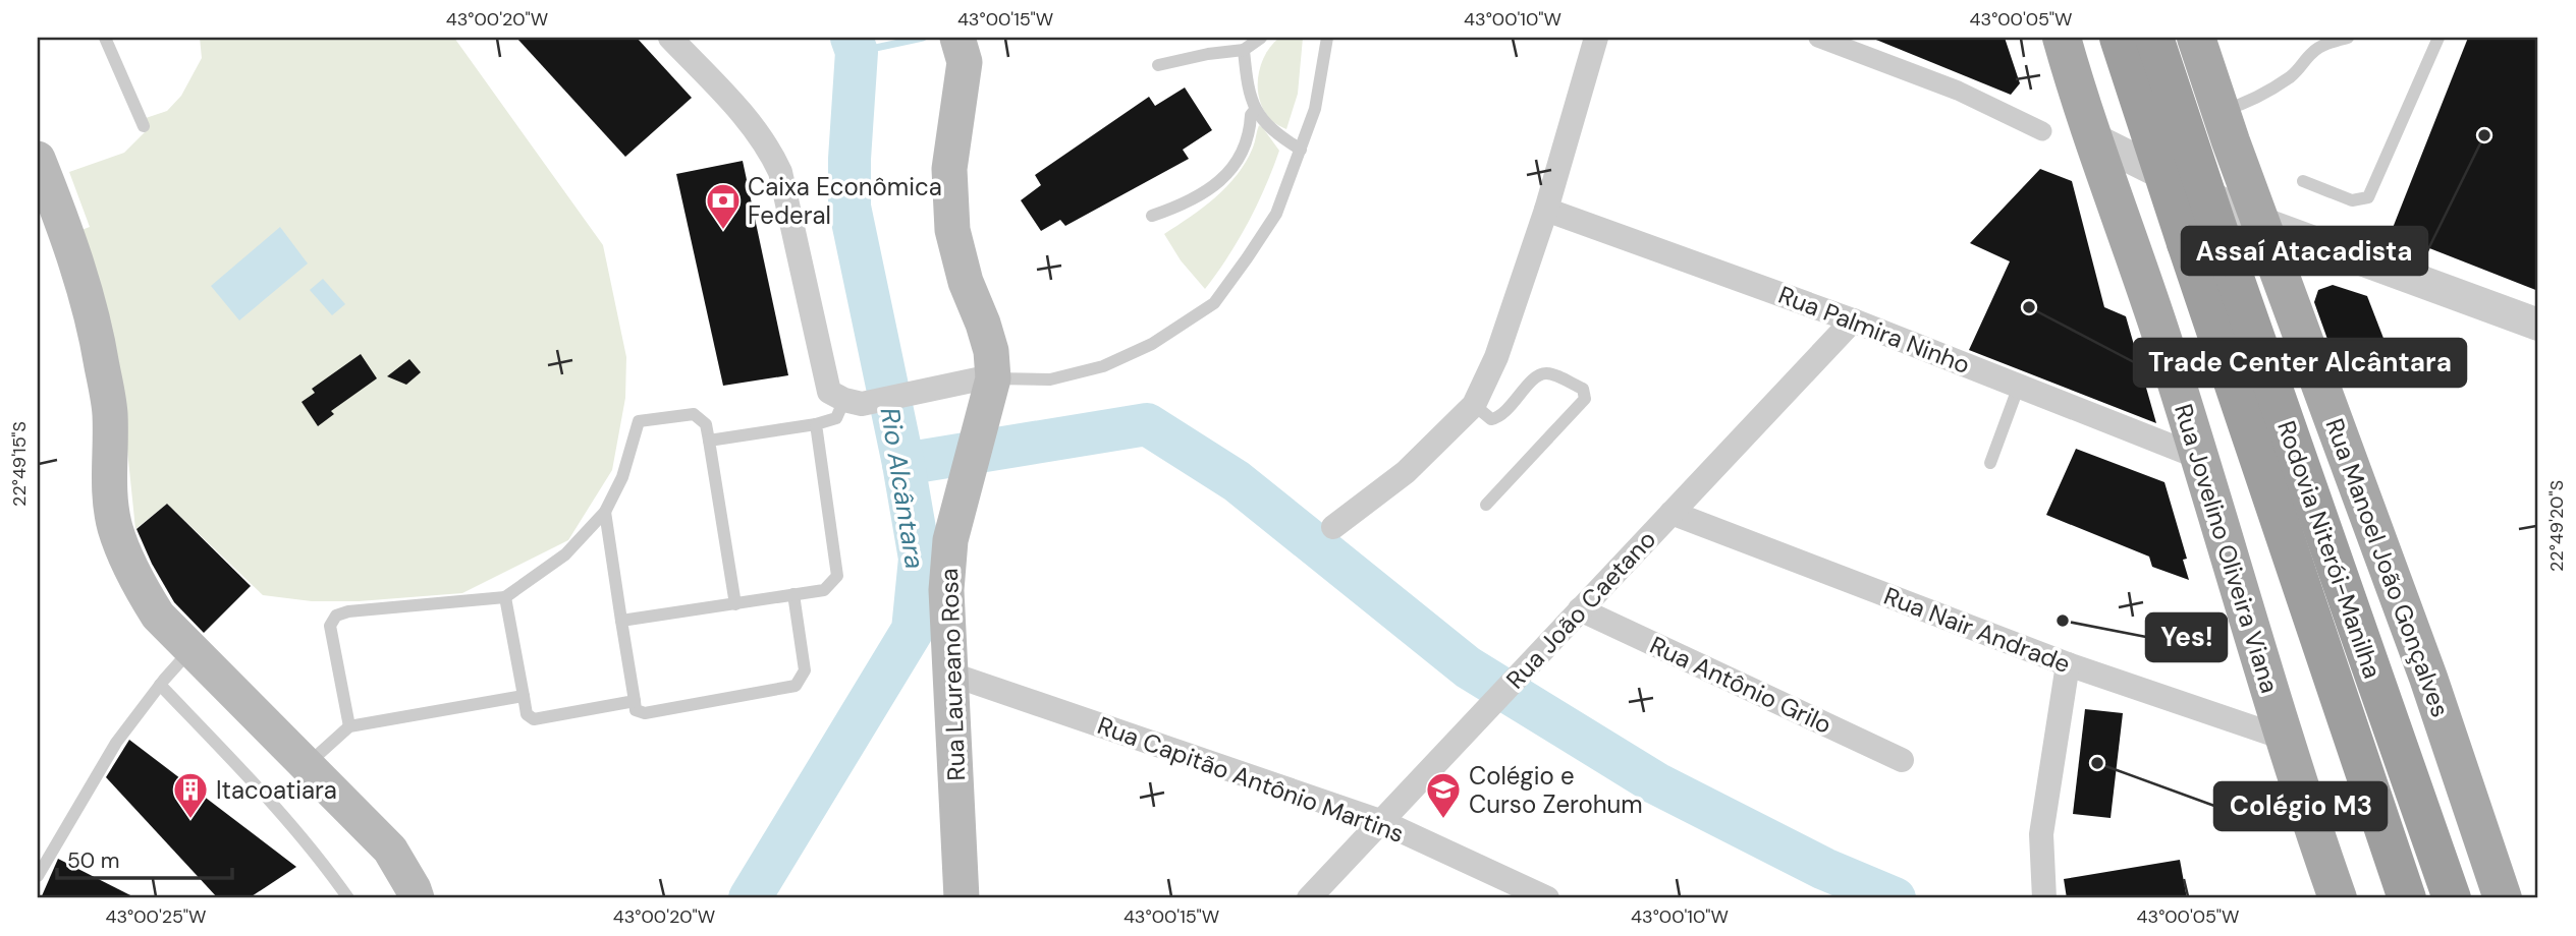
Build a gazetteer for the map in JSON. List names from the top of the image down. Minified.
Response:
{"streets":{"highway":["Rodovia Niterói-Manilha"],"main road":["Rua Jovelino Oliveira Viana","Rua Manoel João Gonçalves","Rua Laureano Rosa"],"street":["Rua Palmira Ninho","Rua João Caetano","Rua Nair Andrade","Rua Antônio Grilo","Rua Capitão Antônio Martins"]},"crossings":[["Rua Palmira Ninho","Rua Jovelino Oliveira Viana"],["Rua Palmira Ninho","Rua João Caetano"],["Rua Jovelino Oliveira Viana","Rua Nair Andrade"],["Rua João Caetano","Rua Nair Andrade"],["Rua João Caetano","Rua Antônio Grilo"],["Rua João Caetano","Rua Capitão Antônio Martins"],["Rua Laureano Rosa","Rua Capitão Antônio Martins"]],"water":["Rio Alcântara"],"places":{"other":["Assaí Atacadista","Trade Center Alcântara","Yes!","Colégio M3"],"bank":["Caixa Econômica Federal"],"building":["Itacoatiara"],"school or university":["Colégio e Curso Zerohum"]},"scale_bar":"50 m","coordinates":["43°00'20\"W","43°00'15\"W","43°00'10\"W","43°00'05\"W","22°49'15\"S","22°49'20\"S","43°00'25\"W"]}
